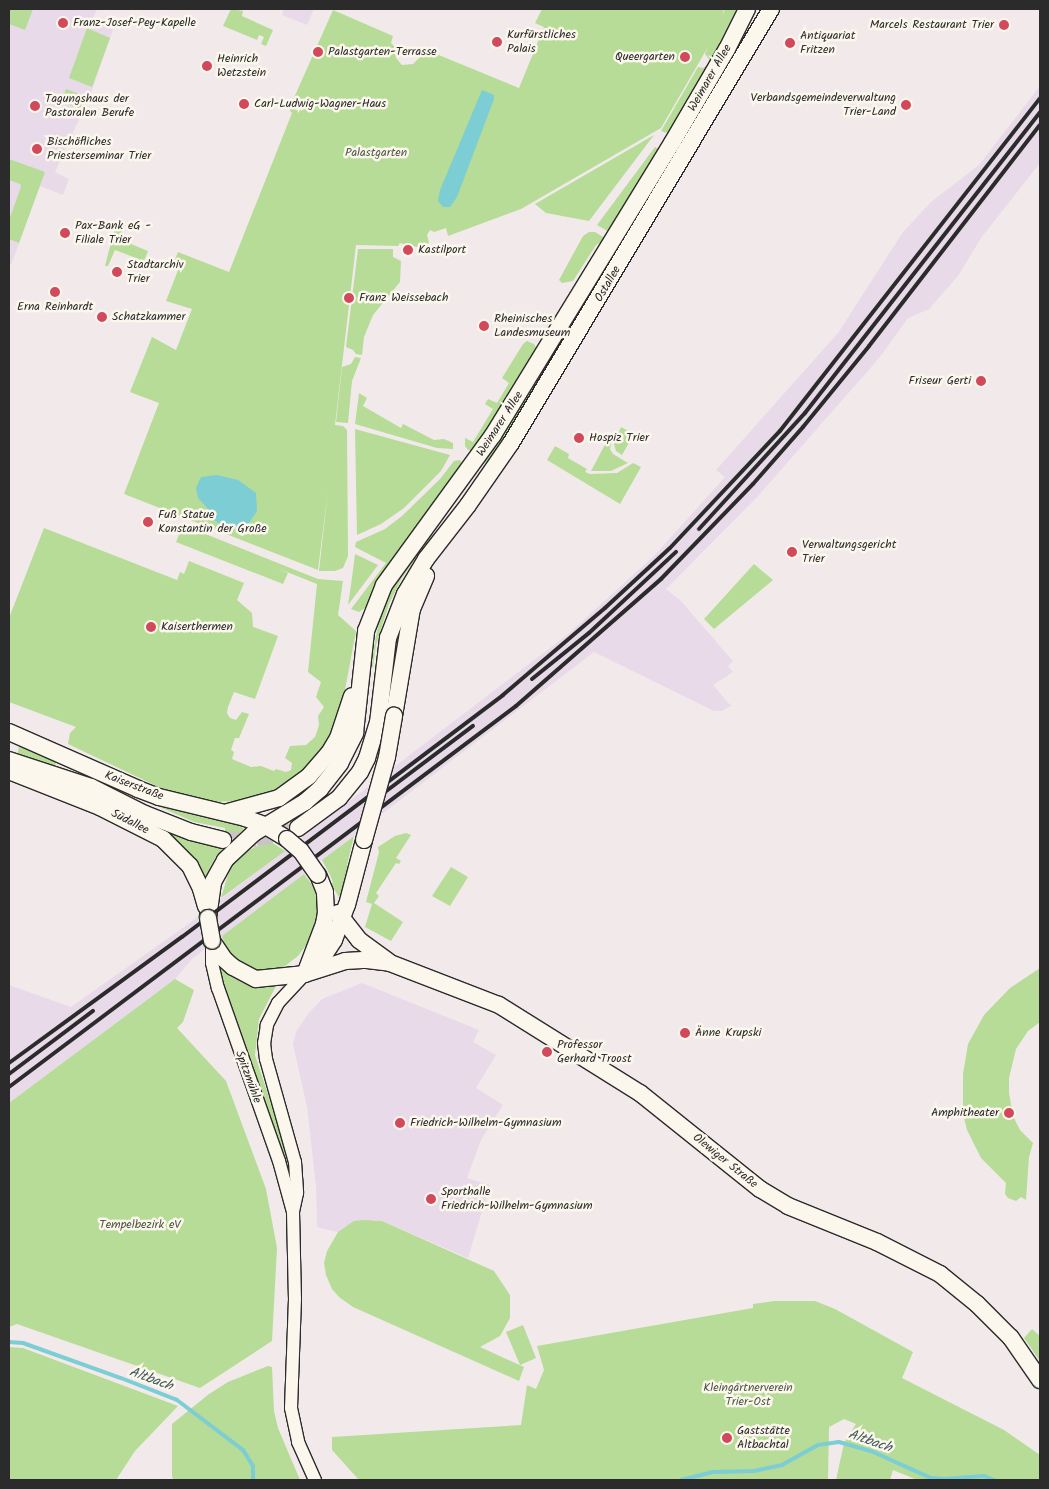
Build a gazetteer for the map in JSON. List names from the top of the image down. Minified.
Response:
{"streets":{"main road":["Weimarer Allee","Ostallee","Kaiserstraße","Südallee","Olewiger Straße"],"street":["Spitzmühle"]},"crossings":[["Weimarer Allee","Kaiserstraße"],["Weimarer Allee","Südallee"],["Weimarer Allee","Spitzmühle"],["Kaiserstraße","Südallee"],["Kaiserstraße","Spitzmühle"],["Südallee","Spitzmühle"]],"water":["Altbach"],"parks":["Palastgarten","Tempelbezirk eV","Kleingärtnerverein Trier-Ost"],"places":["Franz-Josef-Pey-Kapelle","Marcels Restaurant Trier","Kurfürstliches Palais","Antiquariat Fritzen","Palastgarten-Terrasse","Queergarten","Heinrich Wetzstein","Carl-Ludwig-Wagner-Haus","Verbandsgemeindeverwaltung Trier-Land","Tagungshaus der Pastoralen Berufe","Bischöfliches Priesterseminar Trier","Pax-Bank eG - Filiale Trier","Kastilport","Stadtarchiv Trier","Erna Reinhardt","Franz Weissebach","Schatzkammer","Rheinisches Landesmuseum","Friseur Gerti","Hospiz Trier","Fuß Statue Konstantin der Große","Verwaltungsgericht Trier","Kaiserthermen","Änne Krupski","Professor Gerhard Troost","Amphitheater","Friedrich-Wilhelm-Gymnasium","Sporthalle Friedrich-Wilhelm-Gymnasium","Gaststätte Altbachtal"]}
